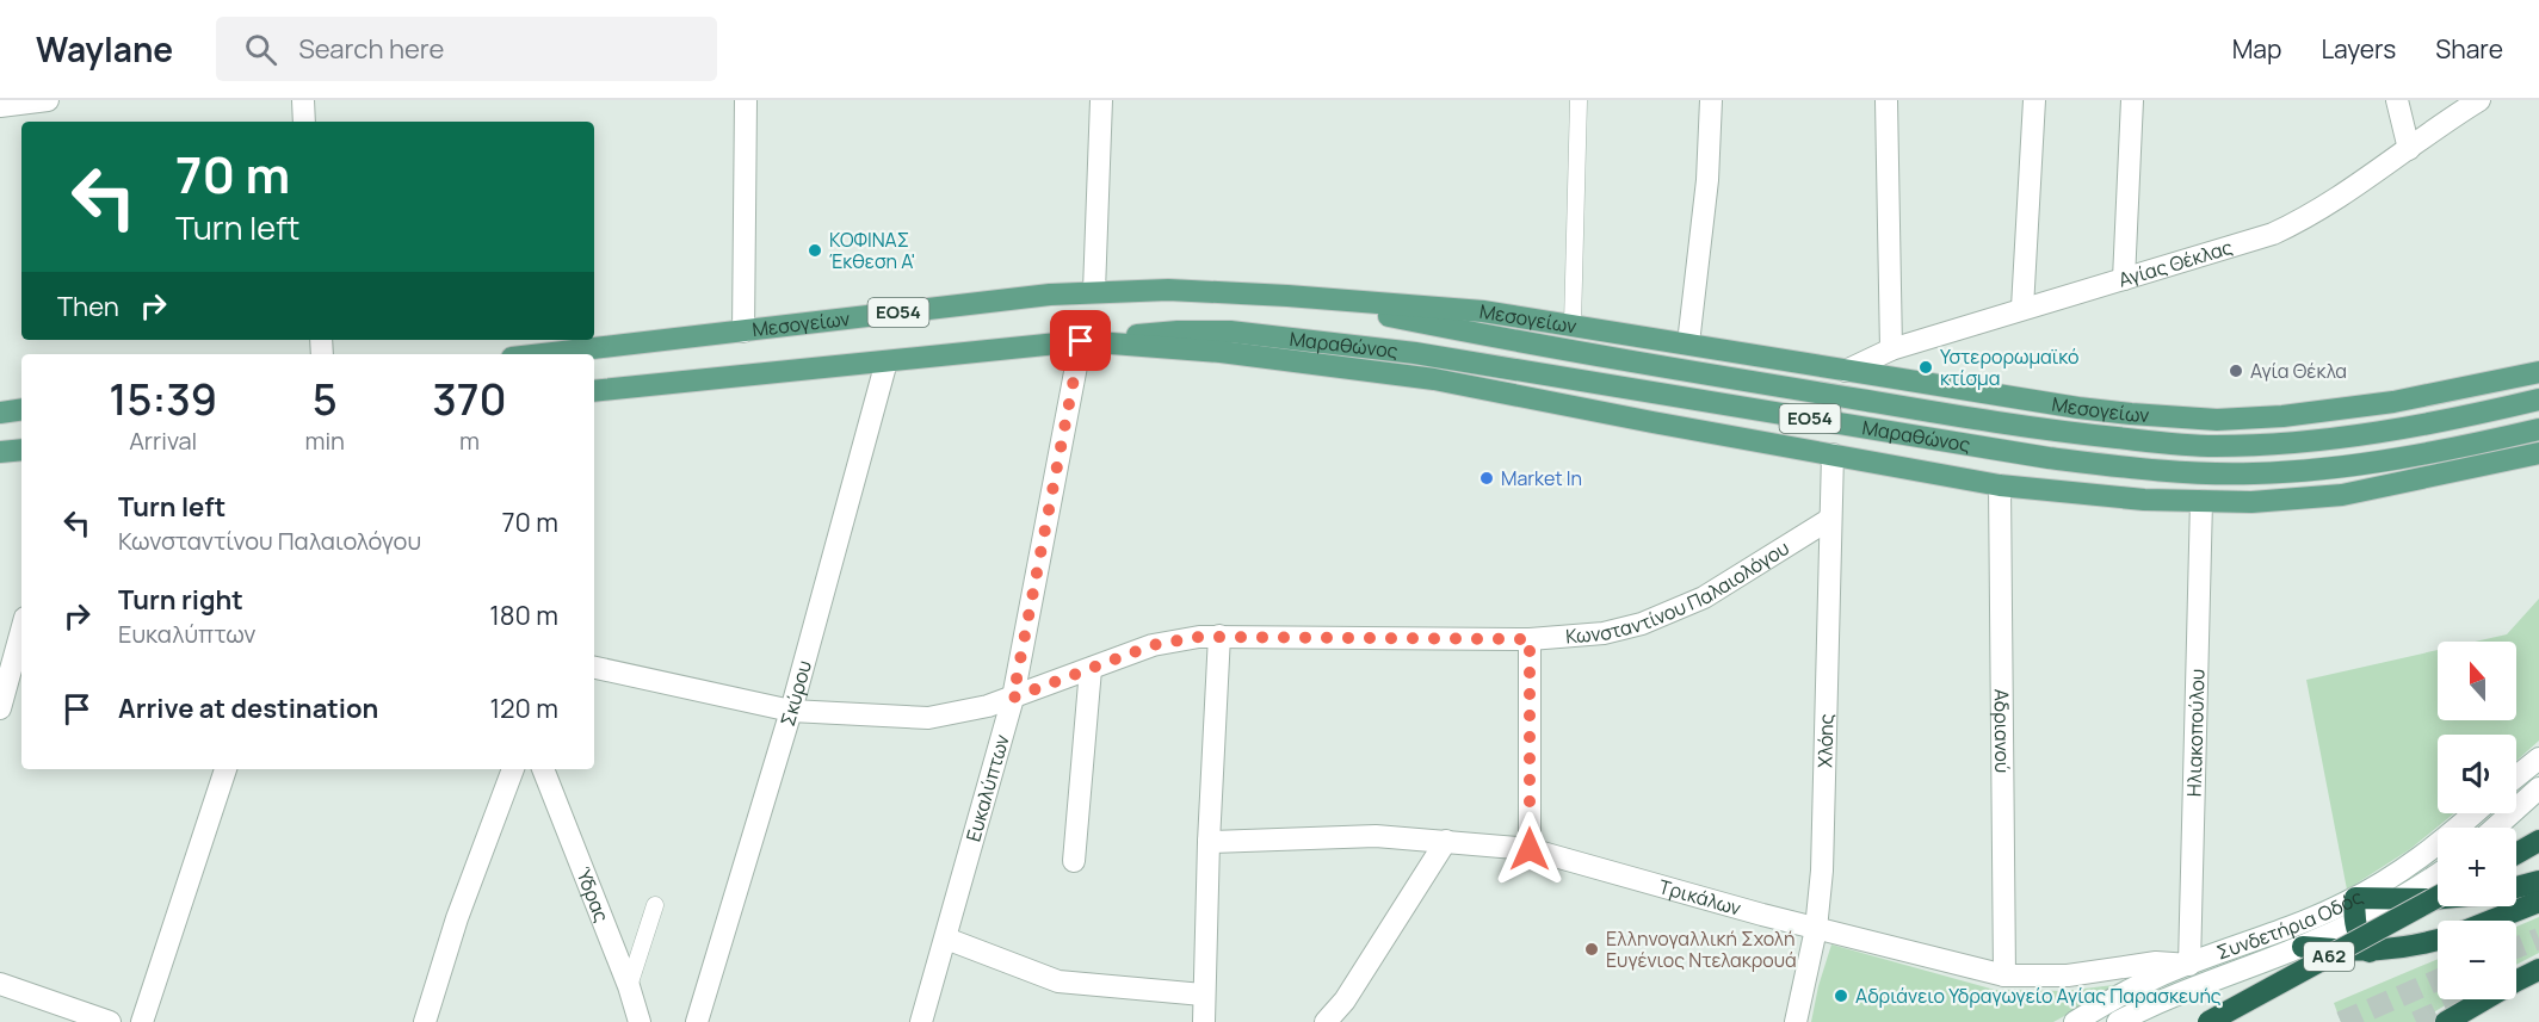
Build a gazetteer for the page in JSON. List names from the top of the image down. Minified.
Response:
{"streets":{"highway":["Α62"],"main road":["ΕΟ54","Μεσογείων","Μαραθώνος"],"street":["Αγίας Θέκλας","Κωνσταντίνου Παλαιολόγου","Σκύρου","Αδριανού","Ηλιακοπούλου","Χλόης","Ευκαλύπτων","Ύδρας","Τρικάλων","Συνδετήρια Οδός"]},"crossings":[["Αγίας Θέκλας","Μεσογείων"],["ΕΟ54","Μαραθώνος"],["ΕΟ54","Σκύρου"],["ΕΟ54","Αδριανού"],["ΕΟ54","Ηλιακοπούλου"],["ΕΟ54","Χλόης"],["ΕΟ54","Ευκαλύπτων"],["Μεσογείων","Μαραθώνος"],["Μαραθώνος","Ευκαλύπτων"],["Κωνσταντίνου Παλαιολόγου","Σκύρου"],["Κωνσταντίνου Παλαιολόγου","Χλόης"],["Κωνσταντίνου Παλαιολόγου","Ευκαλύπτων"],["Αδριανού","Τρικάλων"],["Ηλιακοπούλου","Τρικάλων"],["Ηλιακοπούλου","Συνδετήρια Οδός"],["Χλόης","Τρικάλων"],["Τρικάλων","Συνδετήρια Οδός"]],"places":["ΚΟΦΙΝΑΣ Έκθεση Α'","Υστερορωμαϊκό κτίσμα","Αγία Θέκλα","Market In","Ελληνογαλλική Σχολή Ευγένιος Ντελακρουά","Αδριάνειο Υδραγωγείο Αγίας Παρασκευής"],"north":"top","page":{"header":"Waylane","search":"Search here","nav":["Map","Layers","Share"],"turn":["70 m","Turn left"],"then":"Then","eta":["15:39","Arrival","5","min","370","m"],"list":[{"name":"Turn left","note":"Κωνσταντίνου Παλαιολόγου","value":"70 m"},{"name":"Turn right","note":"Ευκαλύπτων","value":"180 m"},{"name":"Arrive at destination","value":"120 m"}],"map_buttons":["+","−"]}}
